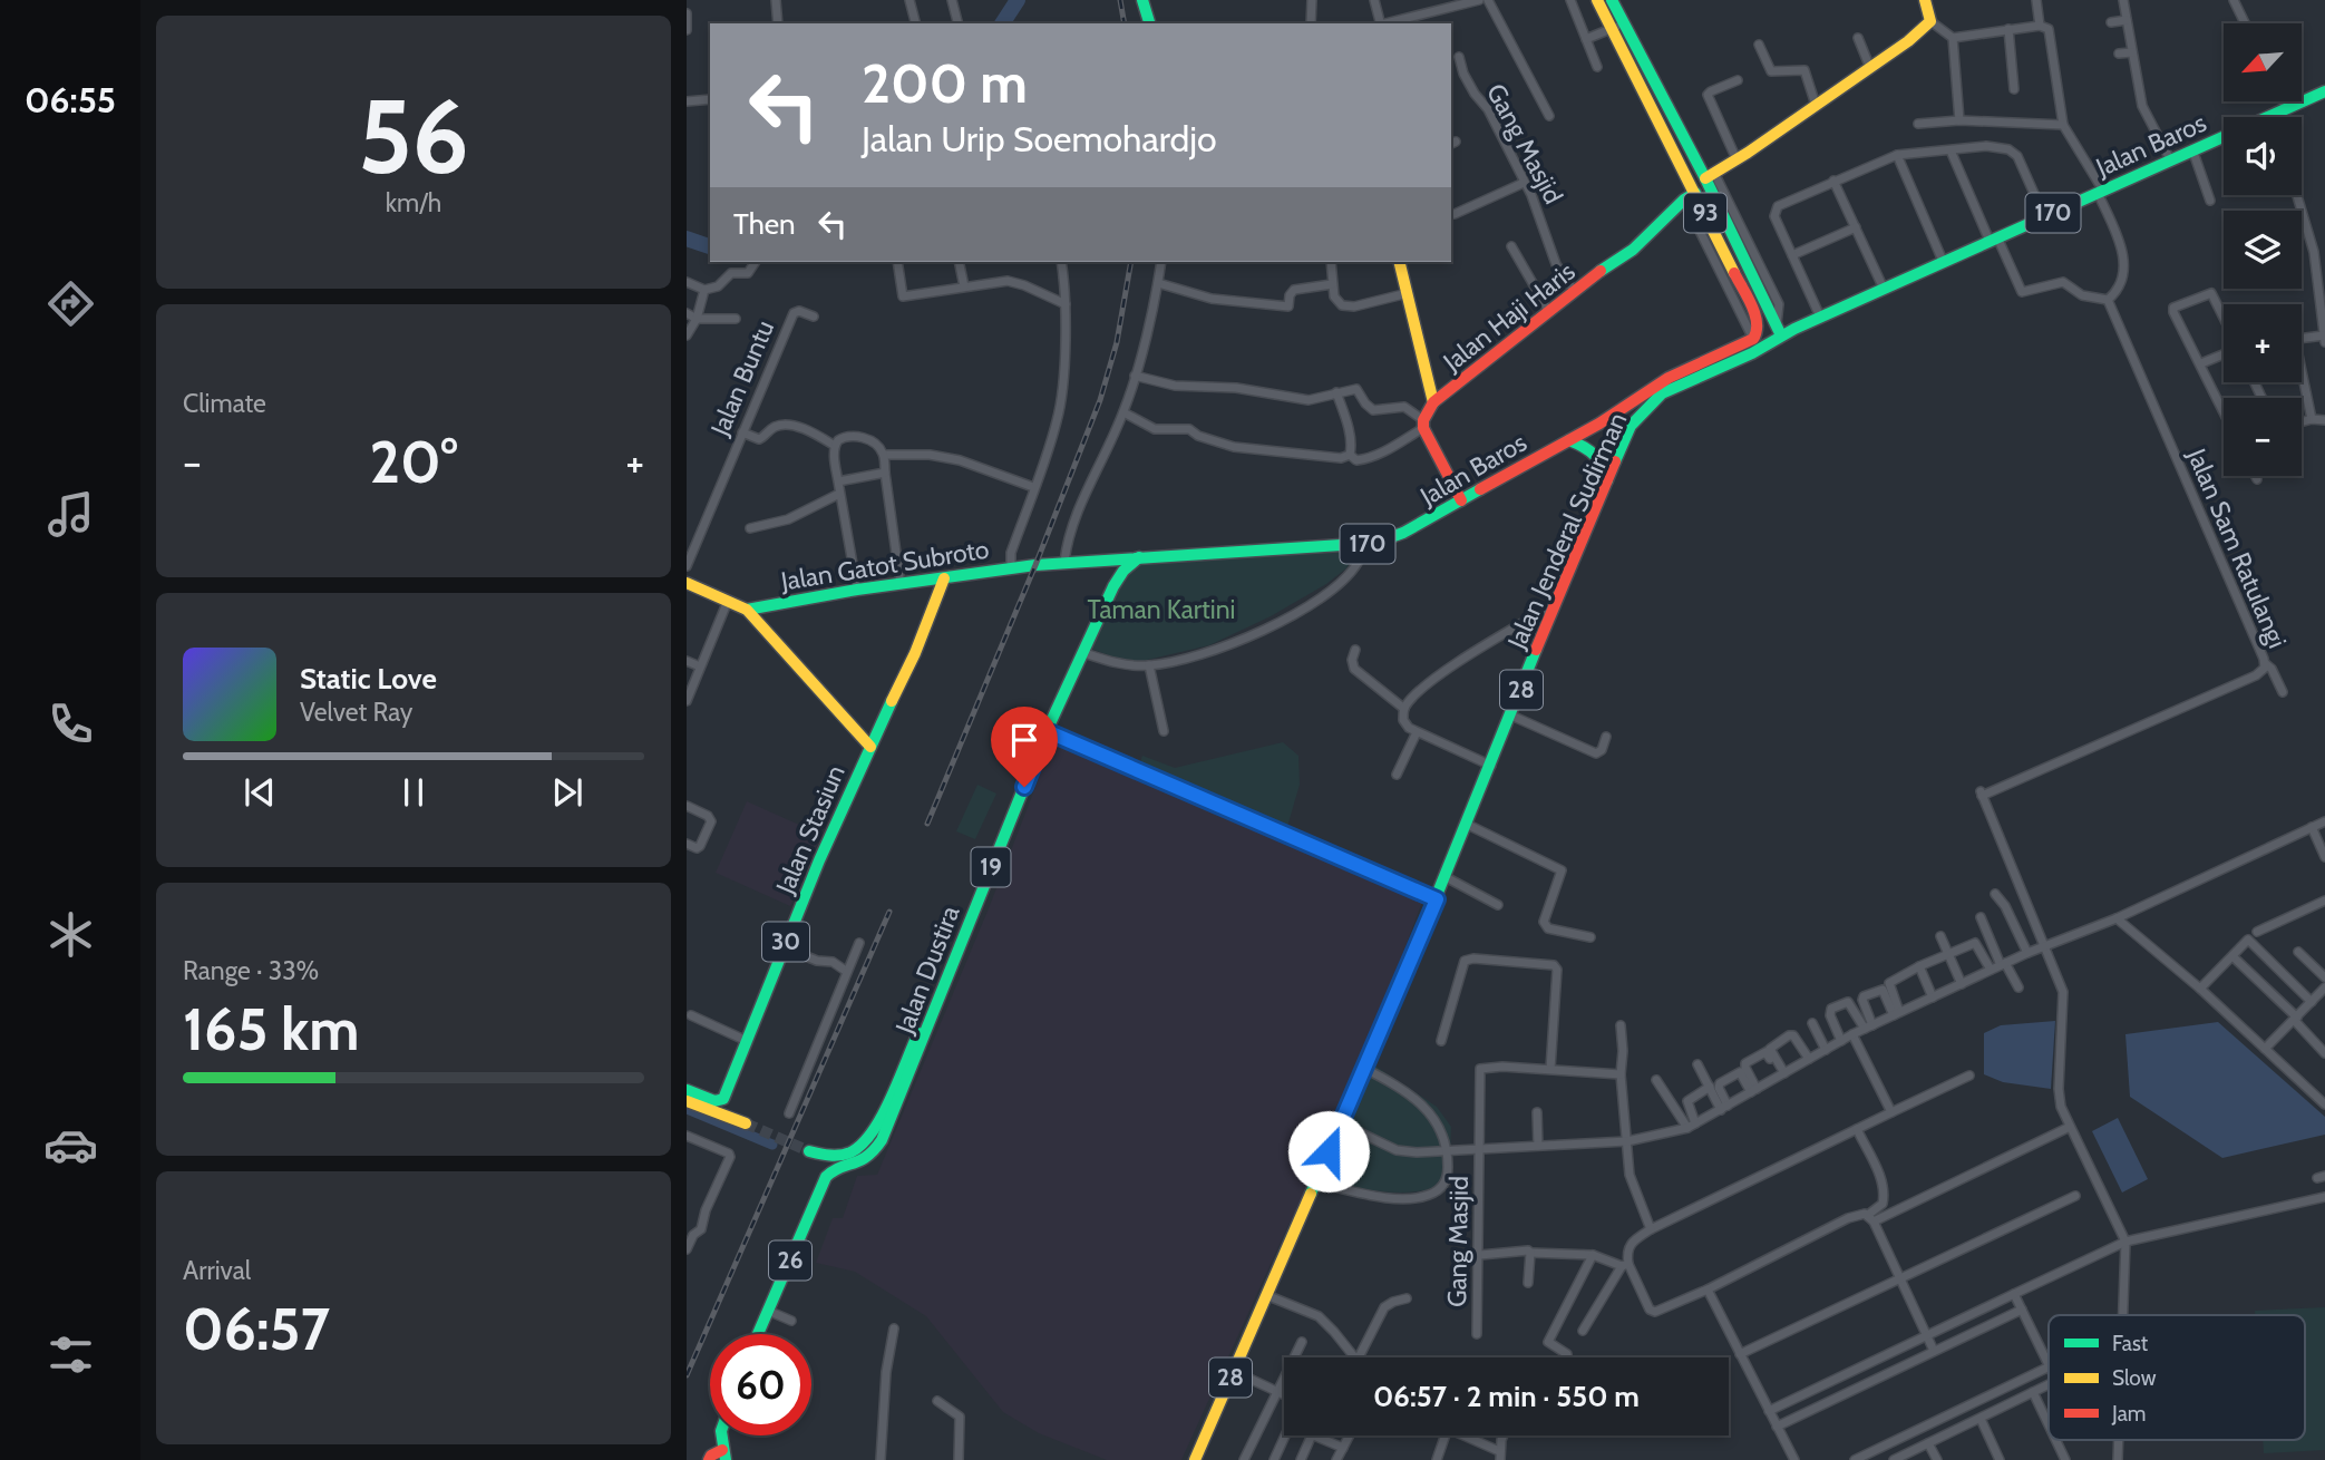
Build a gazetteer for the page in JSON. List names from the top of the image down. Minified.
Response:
{"streets":{"main road":["Jalan Baros","93","170","Jalan Haji Haris","Jalan Jenderal Sudirman","Jalan Gatot Subroto","28","Jalan Stasiun","19","30","Jalan Dustira","26"],"street":["Gang Masjid","Jalan Buntu","Jalan Sam Ratulangi"]},"crossings":[["Gang Masjid","Jalan Haji Haris"],["Jalan Baros","93"],["Jalan Baros","Jalan Jenderal Sudirman"],["Jalan Baros","Jalan Gatot Subroto"],["Jalan Baros","Jalan Dustira"],["93","Jalan Haji Haris"],["93","Jalan Jenderal Sudirman"],["Jalan Gatot Subroto","Jalan Stasiun"],["Jalan Dustira","26"]],"parks":["Taman Kartini"],"legend":["Fast","Slow","Jam"],"north":"bottom left","page":{"tabs":"06:55","tile":[["56","km/h"],"Climate",["Range · 33%","165 km"],["Arrival","06:57"]],"map_buttons":["+","−"],"turn":["200 m","Jalan Urip Soemohardjo"],"then":"Then","heat":["−","20°","+"],"song":["Static Love","Velvet Ray"],"limit":"60","trip":"06:57 · 2 min · 550 m"}}
